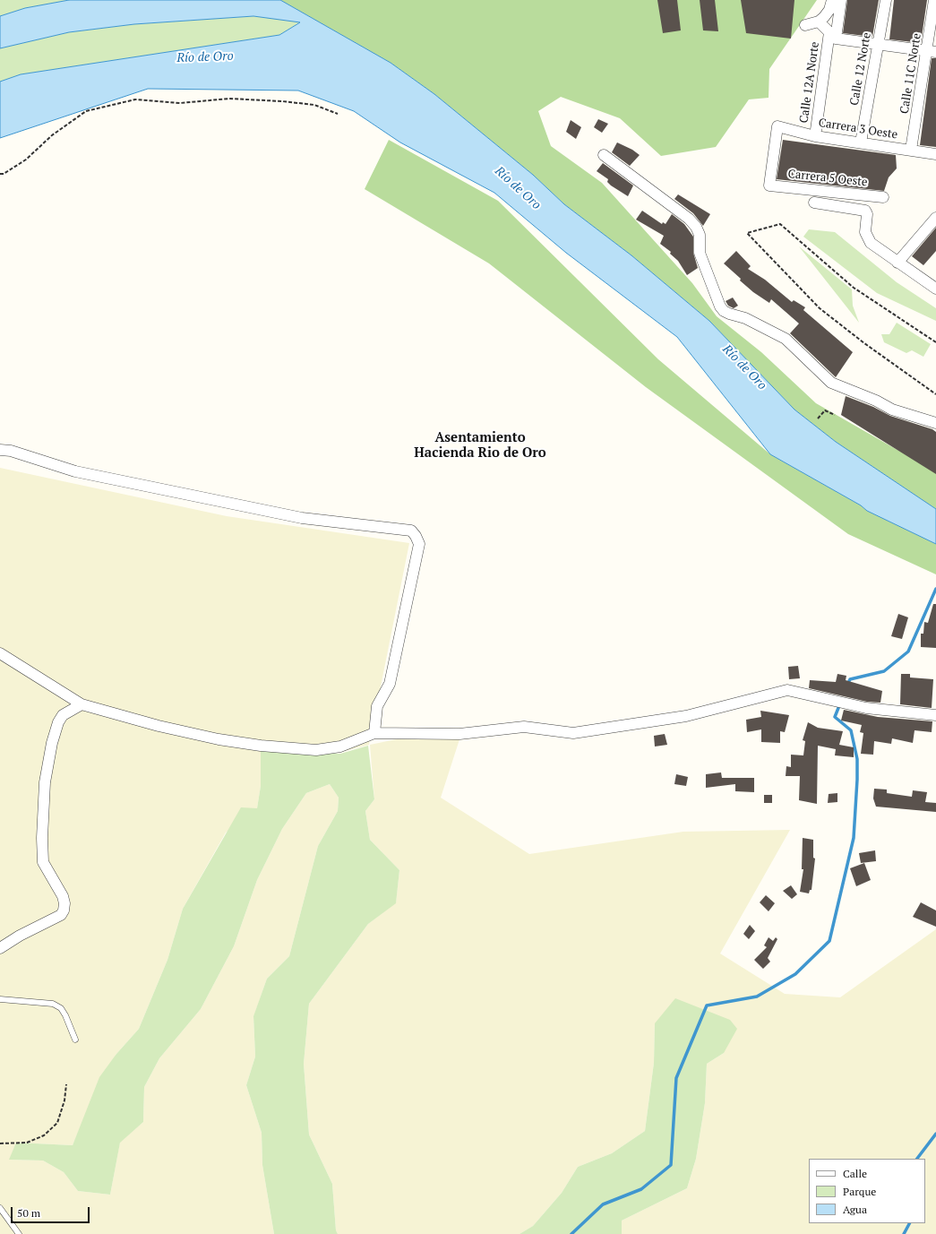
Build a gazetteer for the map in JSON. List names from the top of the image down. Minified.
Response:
{"streets":{"street":["Calle 12 Norte","Calle 11C Norte","Calle 12A Norte","Carrera 3 Oeste","Carrera 5 Oeste"]},"crossings":[["Calle 12 Norte","Carrera 3 Oeste"],["Calle 11C Norte","Carrera 3 Oeste"],["Calle 12A Norte","Carrera 3 Oeste"],["Carrera 3 Oeste","Carrera 5 Oeste"]],"districts":["Asentamiento Hacienda Rio de Oro"],"water":["Río de Oro"],"legend":["Calle","Parque","Agua"],"scale_bar":"50 m"}
